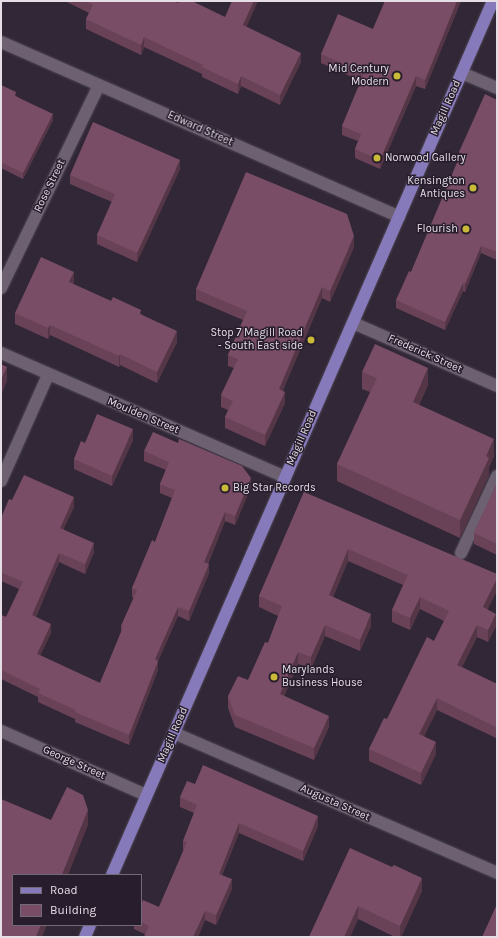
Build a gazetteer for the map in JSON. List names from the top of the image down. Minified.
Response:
{"streets":{"main road":["Magill Road"],"street":["Edward Street","Rose Street","Frederick Street","Moulden Street","George Street","Augusta Street"]},"crossings":[["Magill Road","Edward Street"],["Magill Road","Frederick Street"],["Magill Road","Moulden Street"],["Magill Road","George Street"],["Magill Road","Augusta Street"],["Edward Street","Rose Street"]],"places":["Mid Century Modern","Norwood Gallery","Kensington Antiques","Flourish","Stop 7 Magill Road - South East side","Big Star Records","Marylands Business House"],"legend":["Road","Building"]}
